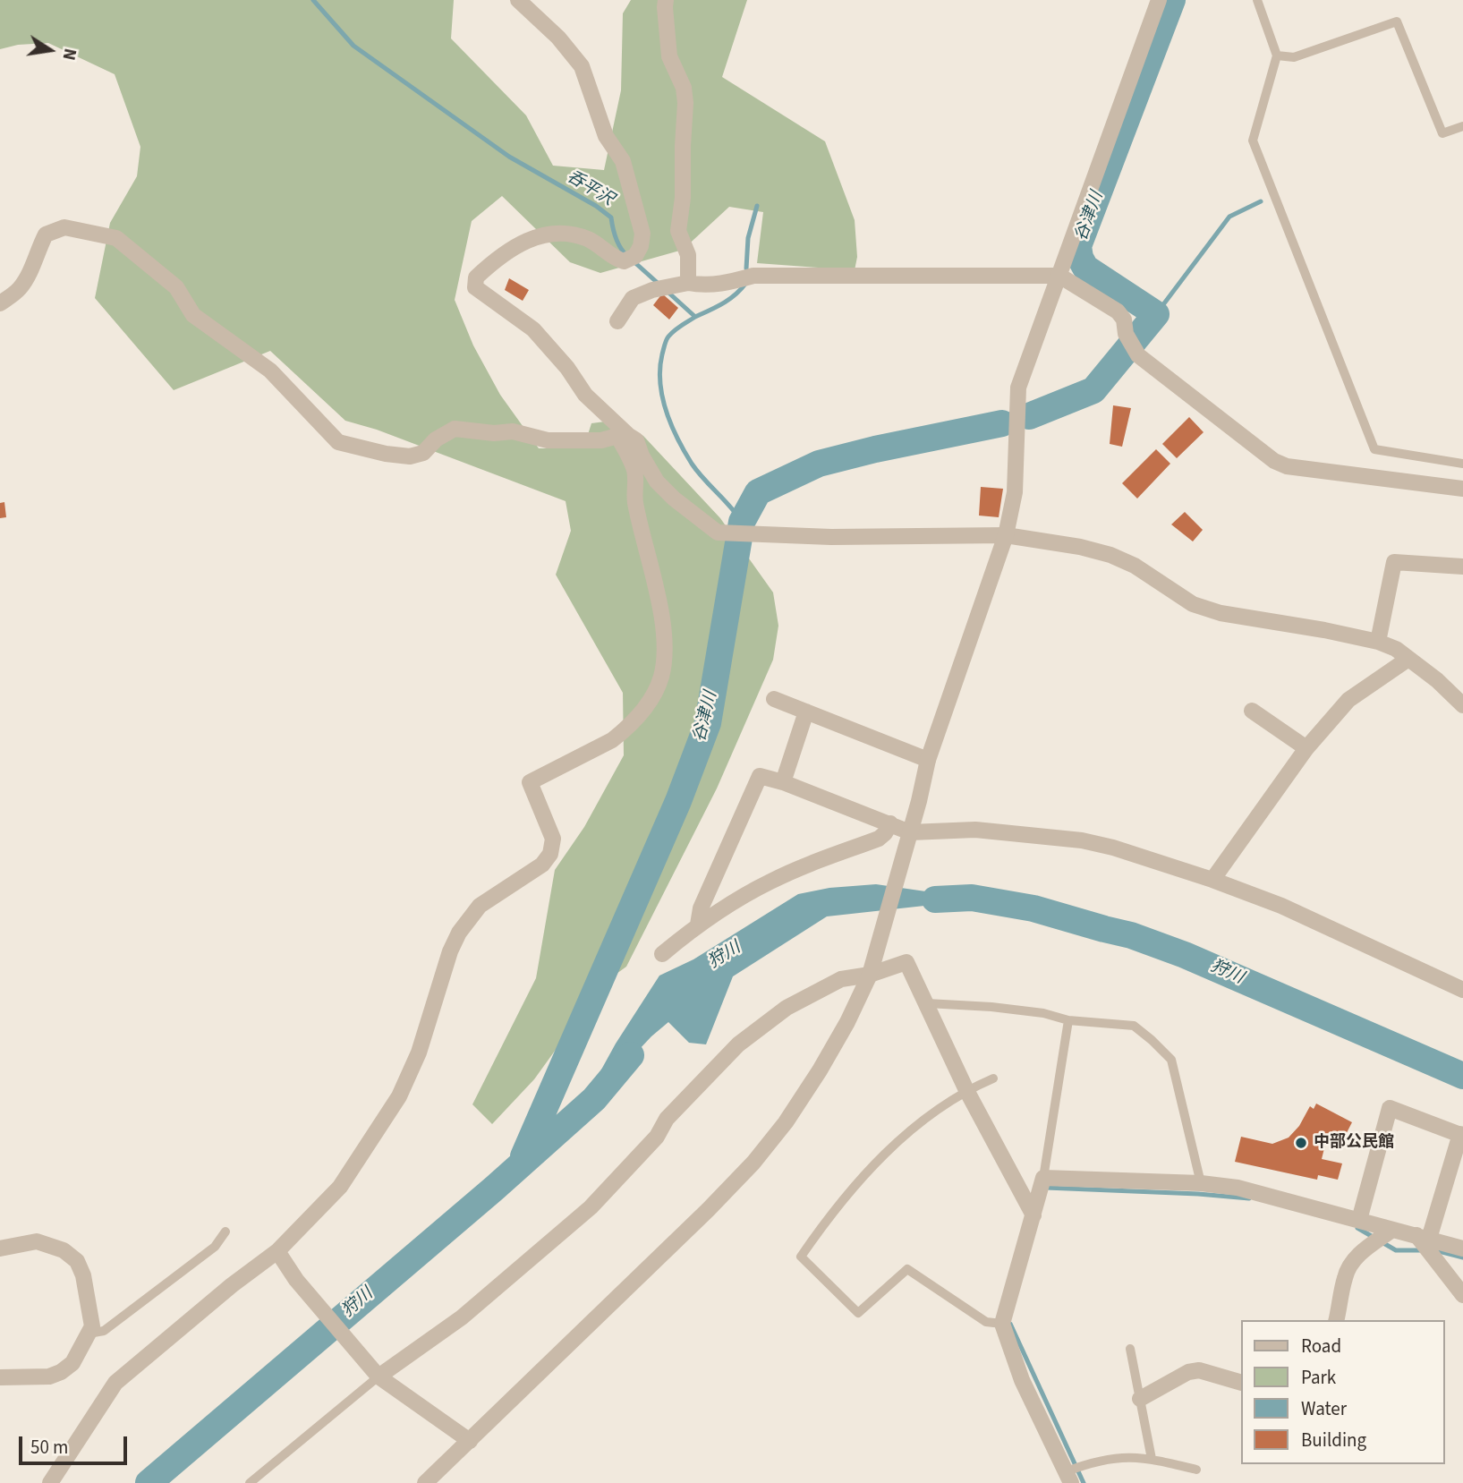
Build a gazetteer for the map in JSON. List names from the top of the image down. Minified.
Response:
{"water":["呑平沢","谷津川","狩川"],"places":["中部公民館"],"legend":["Road","Park","Water","Building"],"scale_bar":"50 m","north":"right"}
